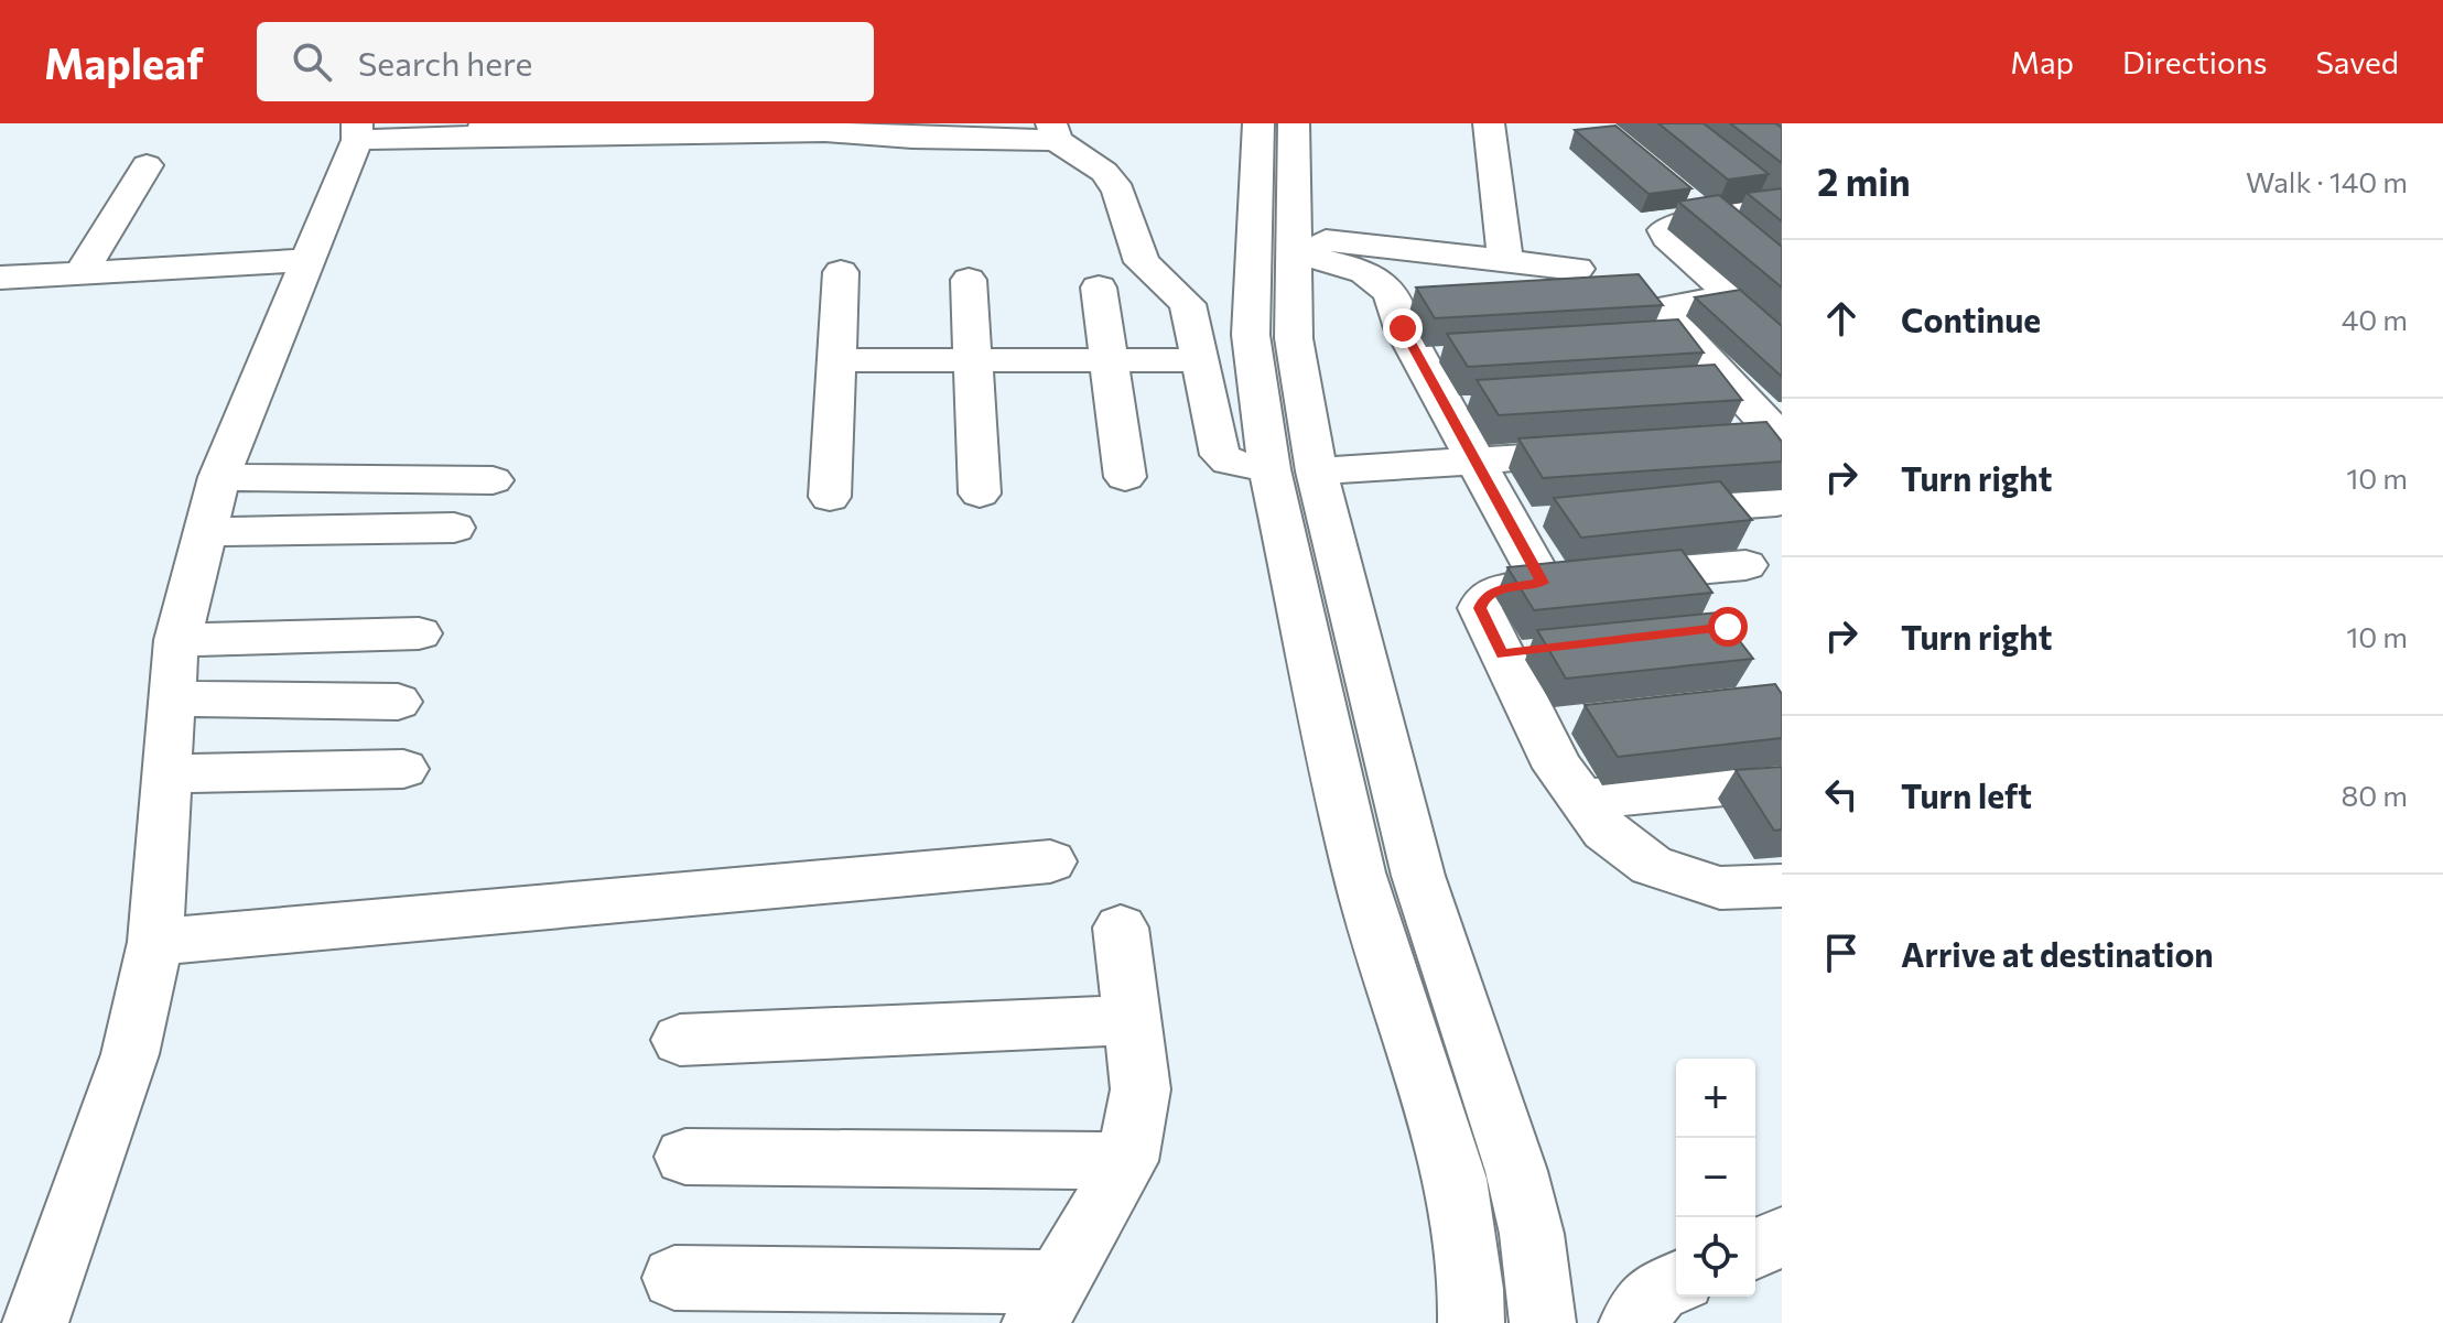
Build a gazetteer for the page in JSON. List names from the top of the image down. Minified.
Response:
{"page":{"header":"Mapleaf","search":"Search here","nav":["Map","Directions","Saved"],"heading":["2 min","Walk · 140 m"],"list":[["Continue","40 m"],["Turn right","10 m"],["Turn right","10 m"],["Turn left","80 m"],"Arrive at destination"],"map_buttons":["+","−"]}}
